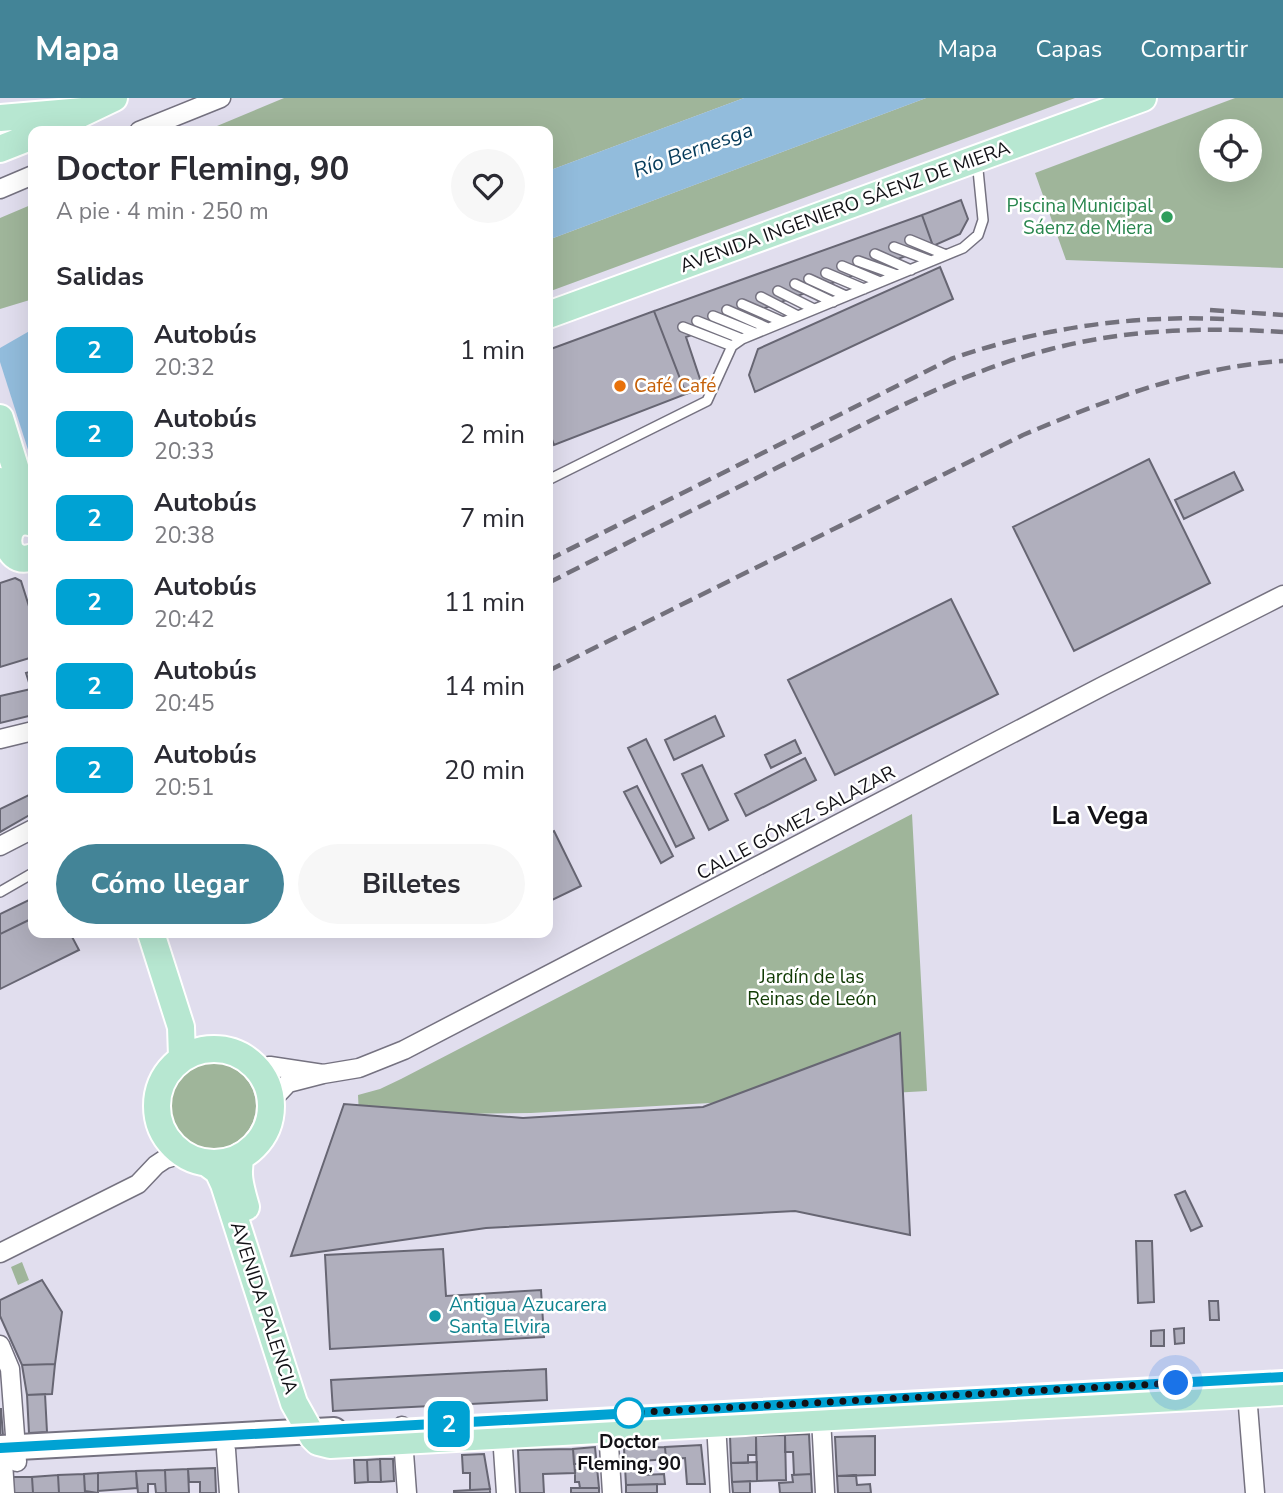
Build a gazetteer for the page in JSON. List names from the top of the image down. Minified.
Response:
{"streets":{"main road":["AVENIDA INGENIERO SÁENZ DE MIERA","AVENIDA PALENCIA"],"street":["CALLE GÓMEZ SALAZAR"]},"crossings":[["CALLE GÓMEZ SALAZAR","AVENIDA PALENCIA"]],"districts":["La Vega"],"water":["Río Bernesga"],"parks":["Jardín de las Reinas de León"],"places":["Piscina Municipal Sáenz de Miera","Café Café","Antigua Azucarera Santa Elvira","Doctor Fleming, 90"],"lines":["bus line 2"],"page":{"header":"Mapa","nav":["Mapa","Capas","Compartir"],"on_map":"2","heading":[["Doctor Fleming, 90","A pie · 4 min · 250 m"],"Salidas"],"list":[{"mark":"2","name":"Autobús","note":"20:32","value":"1 min"},{"mark":"2","name":"Autobús","note":"20:33","value":"2 min"},{"mark":"2","name":"Autobús","note":"20:38","value":"7 min"},{"mark":"2","name":"Autobús","note":"20:42","value":"11 min"},{"mark":"2","name":"Autobús","note":"20:45","value":"14 min"},{"mark":"2","name":"Autobús","note":"20:51","value":"20 min"}],"buttons":["Cómo llegar","Billetes"]}}
